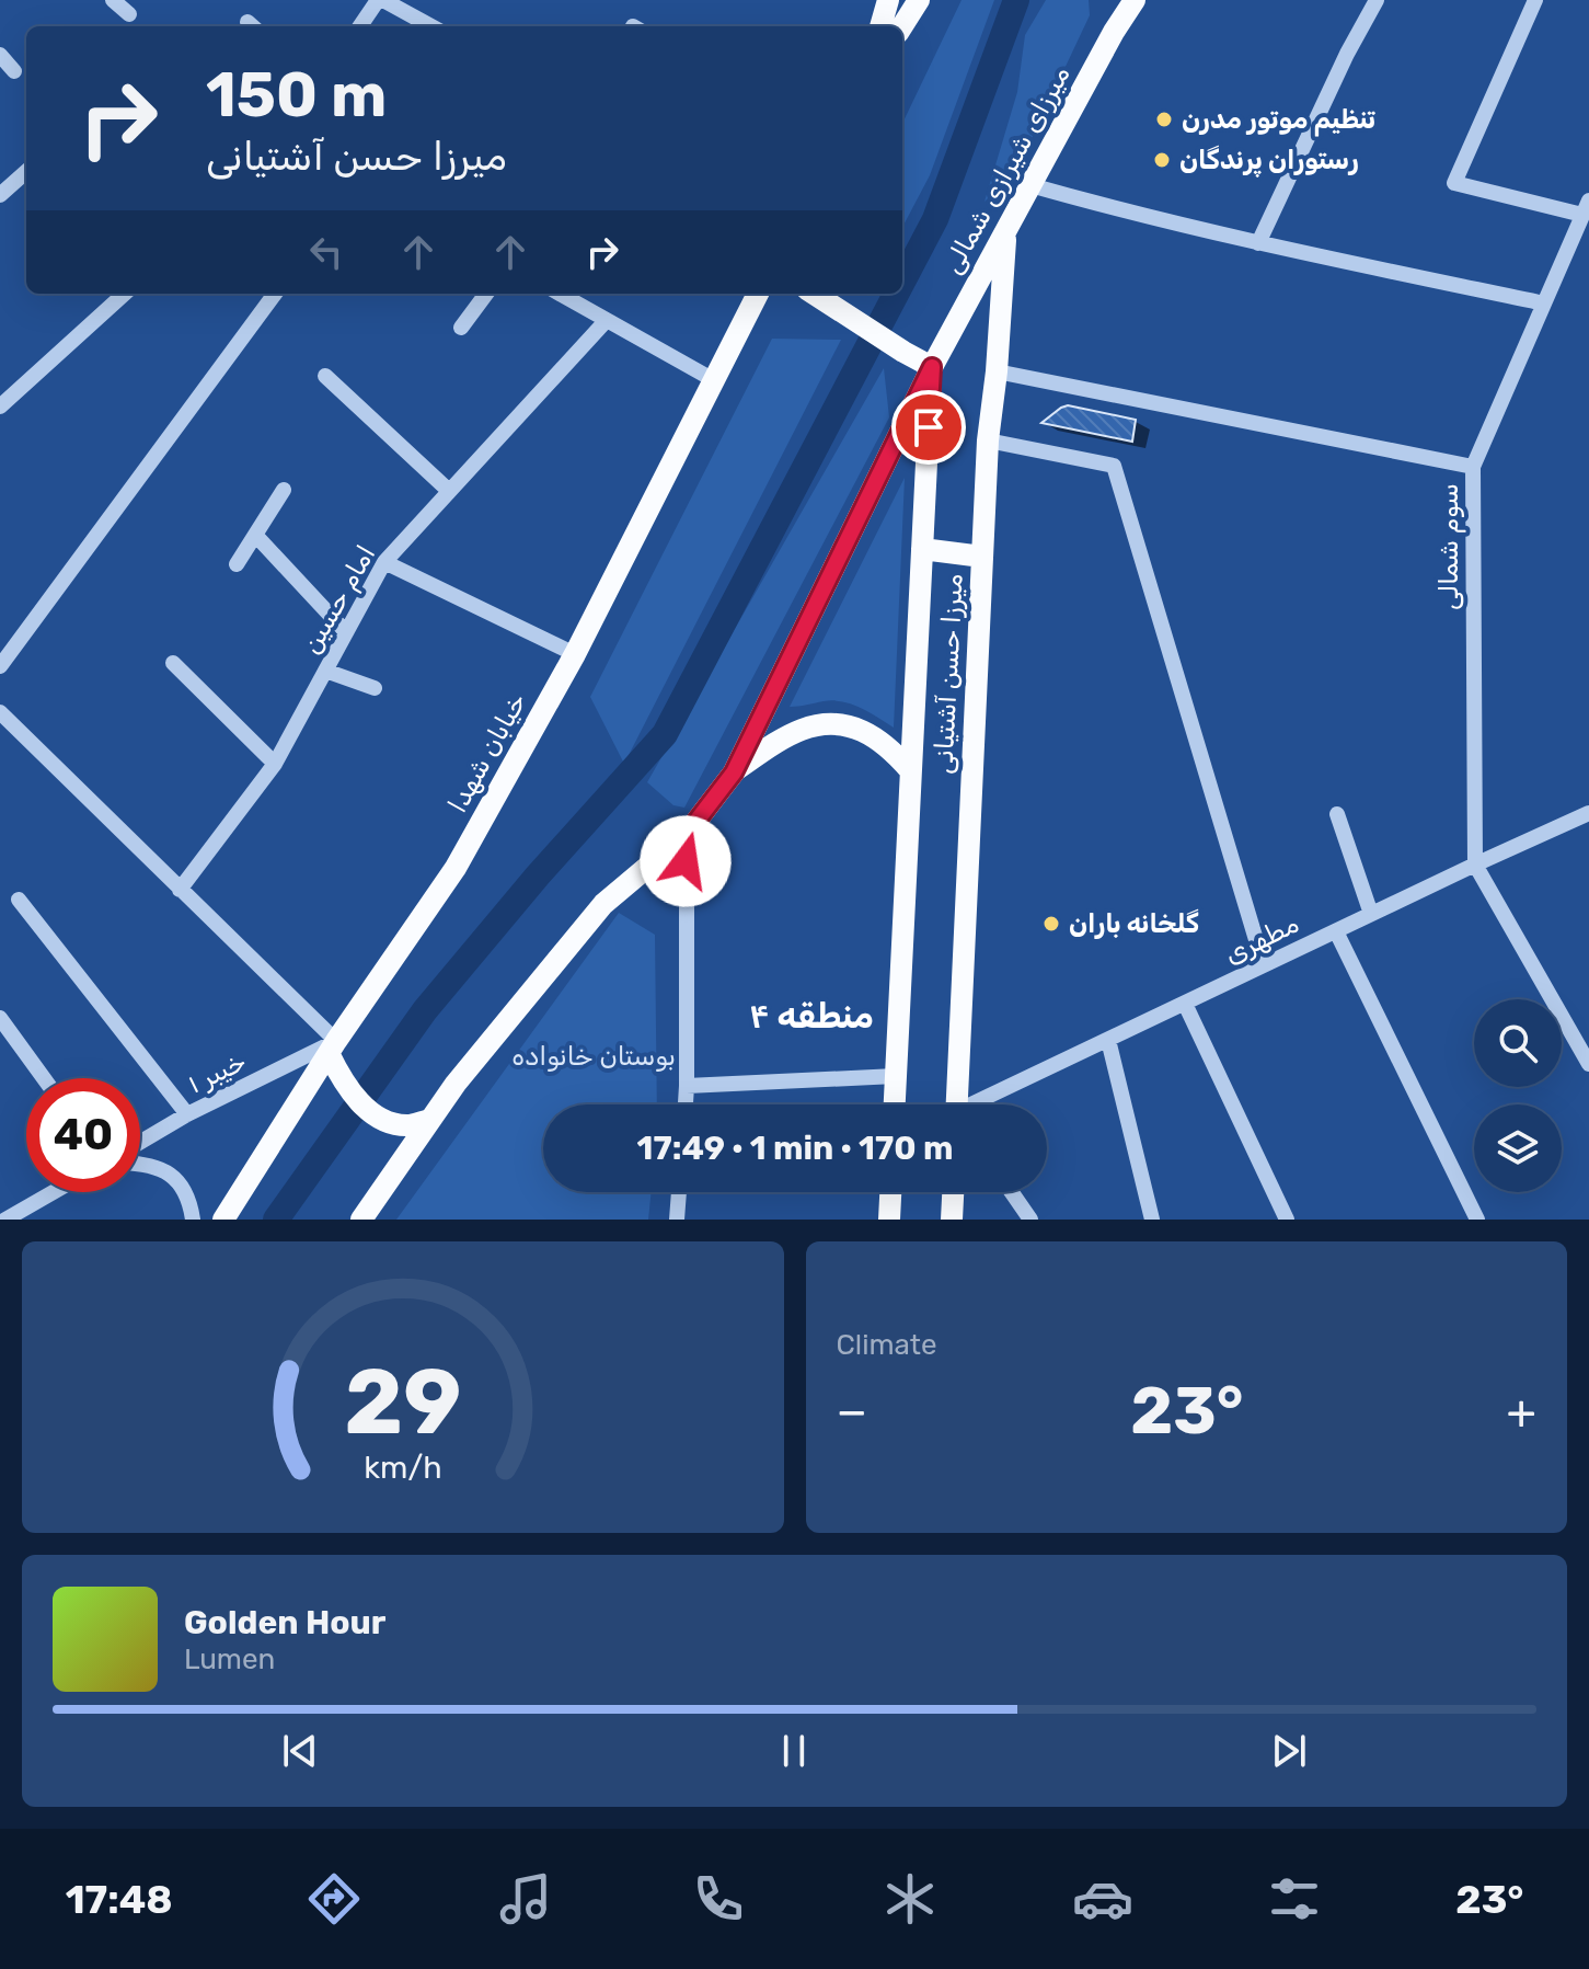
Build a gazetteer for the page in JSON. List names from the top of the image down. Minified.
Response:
{"streets":{"main road":["میرزای شیرازی شمالی","میرزا حسن آشتیانی","خیابان شهدا"],"street":["سوم شمالی","امام حسین","مطهری","خیبر ۱"]},"crossings":[["میرزای شیرازی شمالی","میرزا حسن آشتیانی"],["سوم شمالی","مطهری"],["خیابان شهدا","خیبر ۱"]],"districts":["منطقه ۴"],"parks":["بوستان خانواده"],"places":["تنظیم موتور مدرن","رستوران پرندگان","گلخانه باران"],"page":{"turn":["150 m","میرزا حسن آشتیانی"],"limit":"40","trip":"17:49 · 1 min · 170 m","tile":"Climate","heat":["−","23°","+"],"song":["Golden Hour","Lumen"],"tabs":["17:48","23°"],"gauge":["29","km/h"]}}
